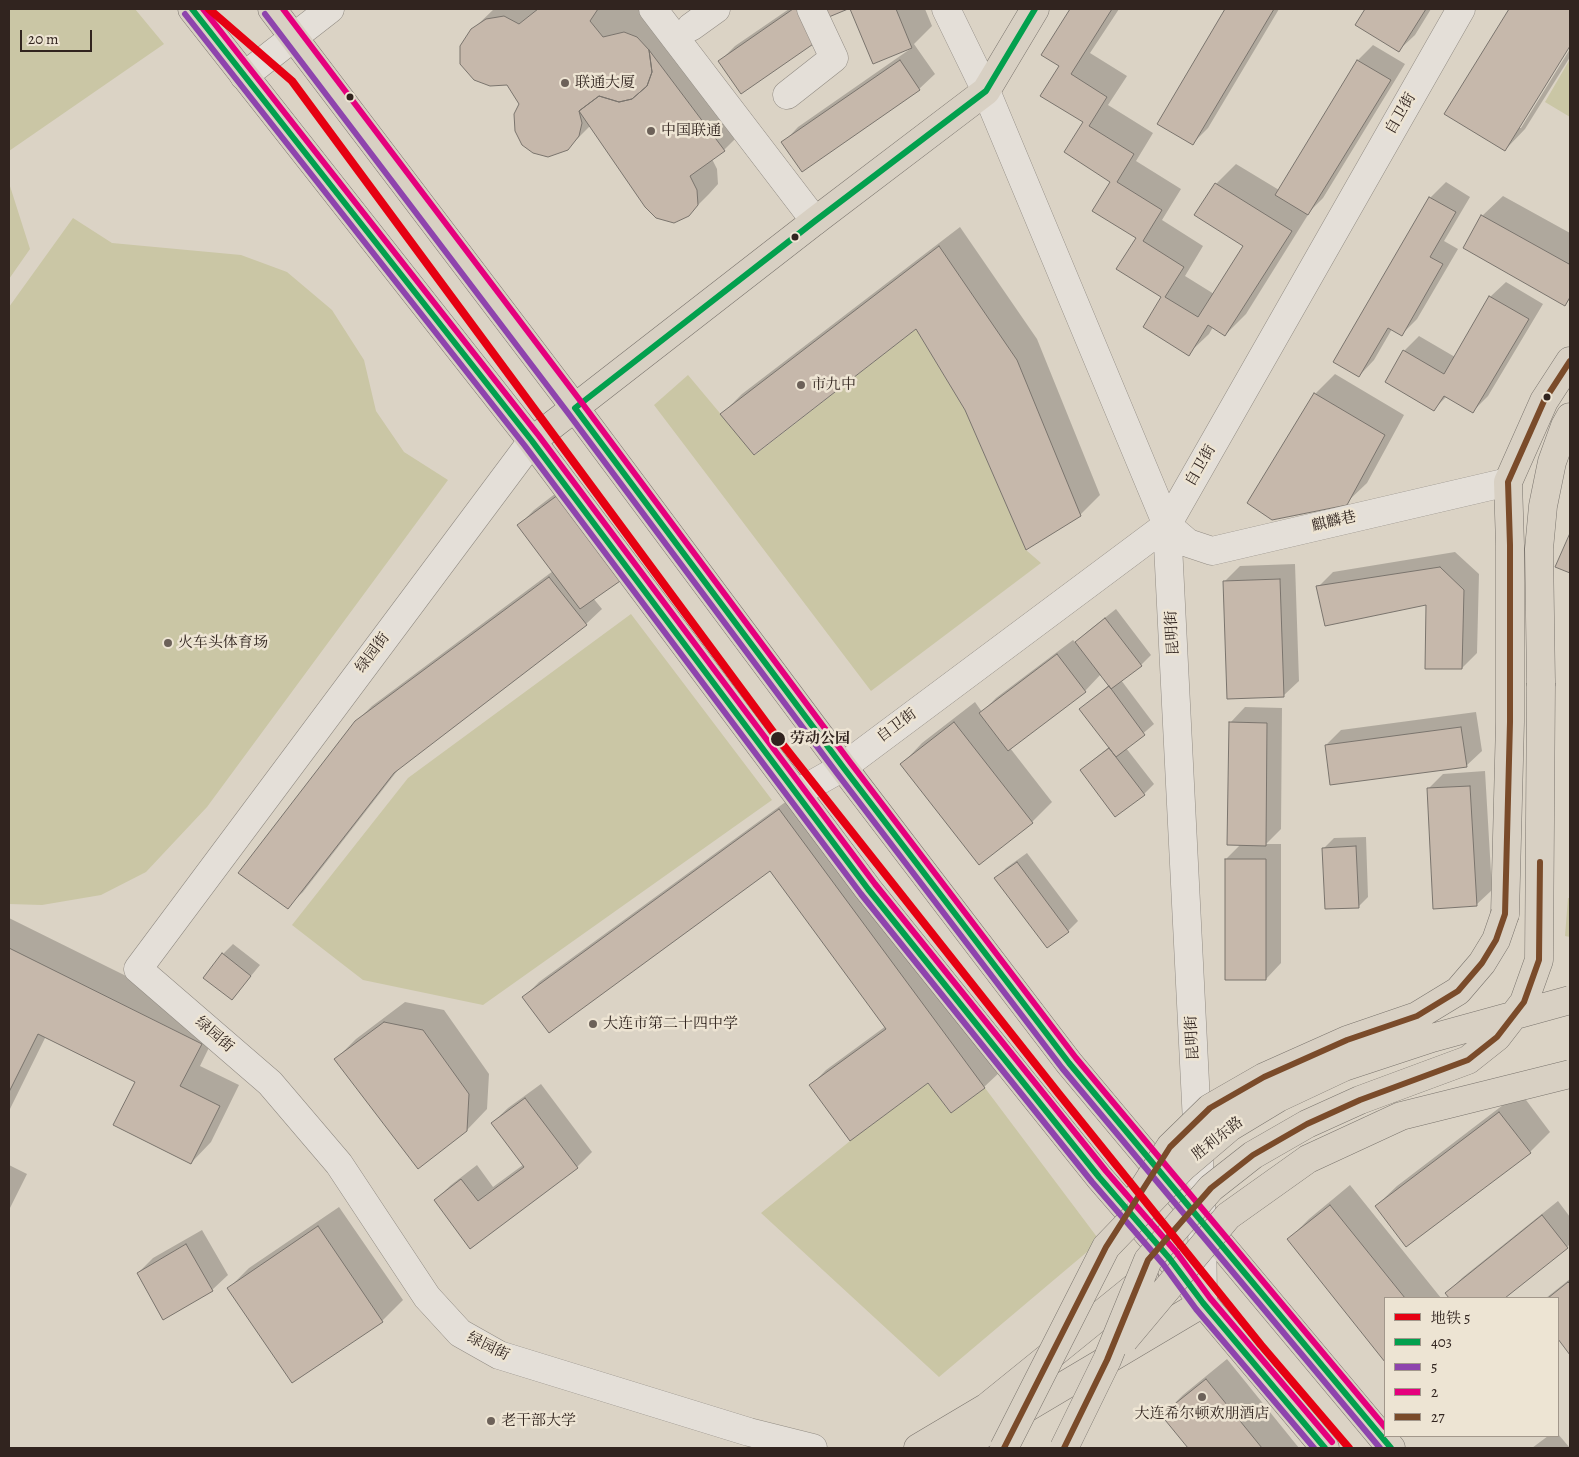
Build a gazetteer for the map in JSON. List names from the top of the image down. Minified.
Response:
{"streets":{"main road":["胜利东路"],"street":["自卫街","麒麟巷","昆明街","绿园街"]},"crossings":[["自卫街","麒麟巷"],["自卫街","昆明街"],["麒麟巷","昆明街"]],"places":["联通大厦","中国联通","市九中","火车头体育场","劳动公园","大连市第二十四中学","大连希尔顿欢朋酒店","老干部大学"],"lines":["metro line 5","transit line 403","transit line 2","transit line 5","transit line 27"],"legend":["地铁 5","403","5","2","27"],"scale_bar":"20 m"}
